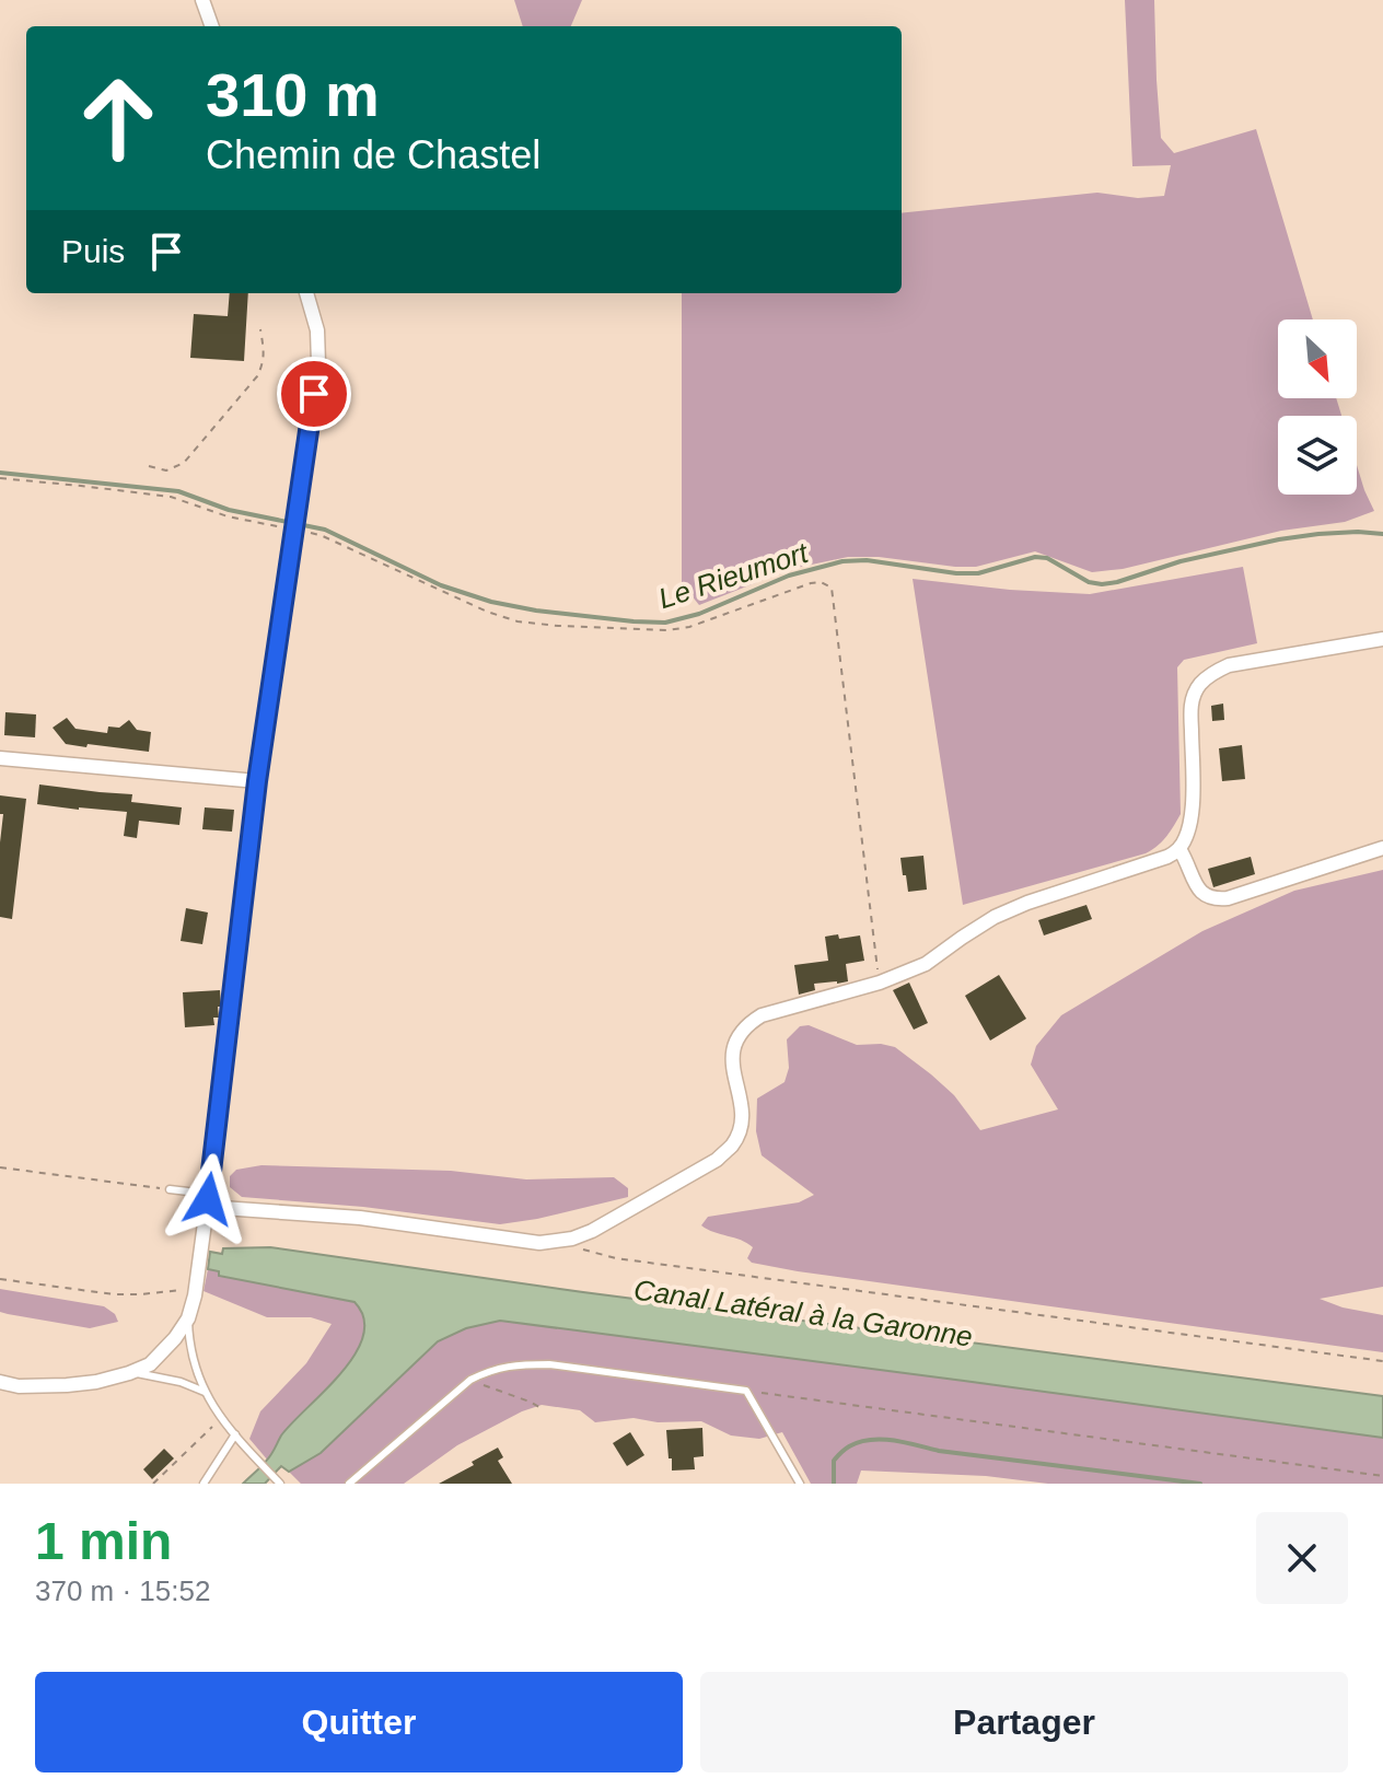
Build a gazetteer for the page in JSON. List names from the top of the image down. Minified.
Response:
{"water":["Le Rieumort","Canal Latéral à la Garonne"],"north":"bottom right","page":{"turn":["310 m","Chemin de Chastel"],"then":"Puis","heading":["1 min","370 m · 15:52"],"buttons":["Quitter","Partager"]}}
